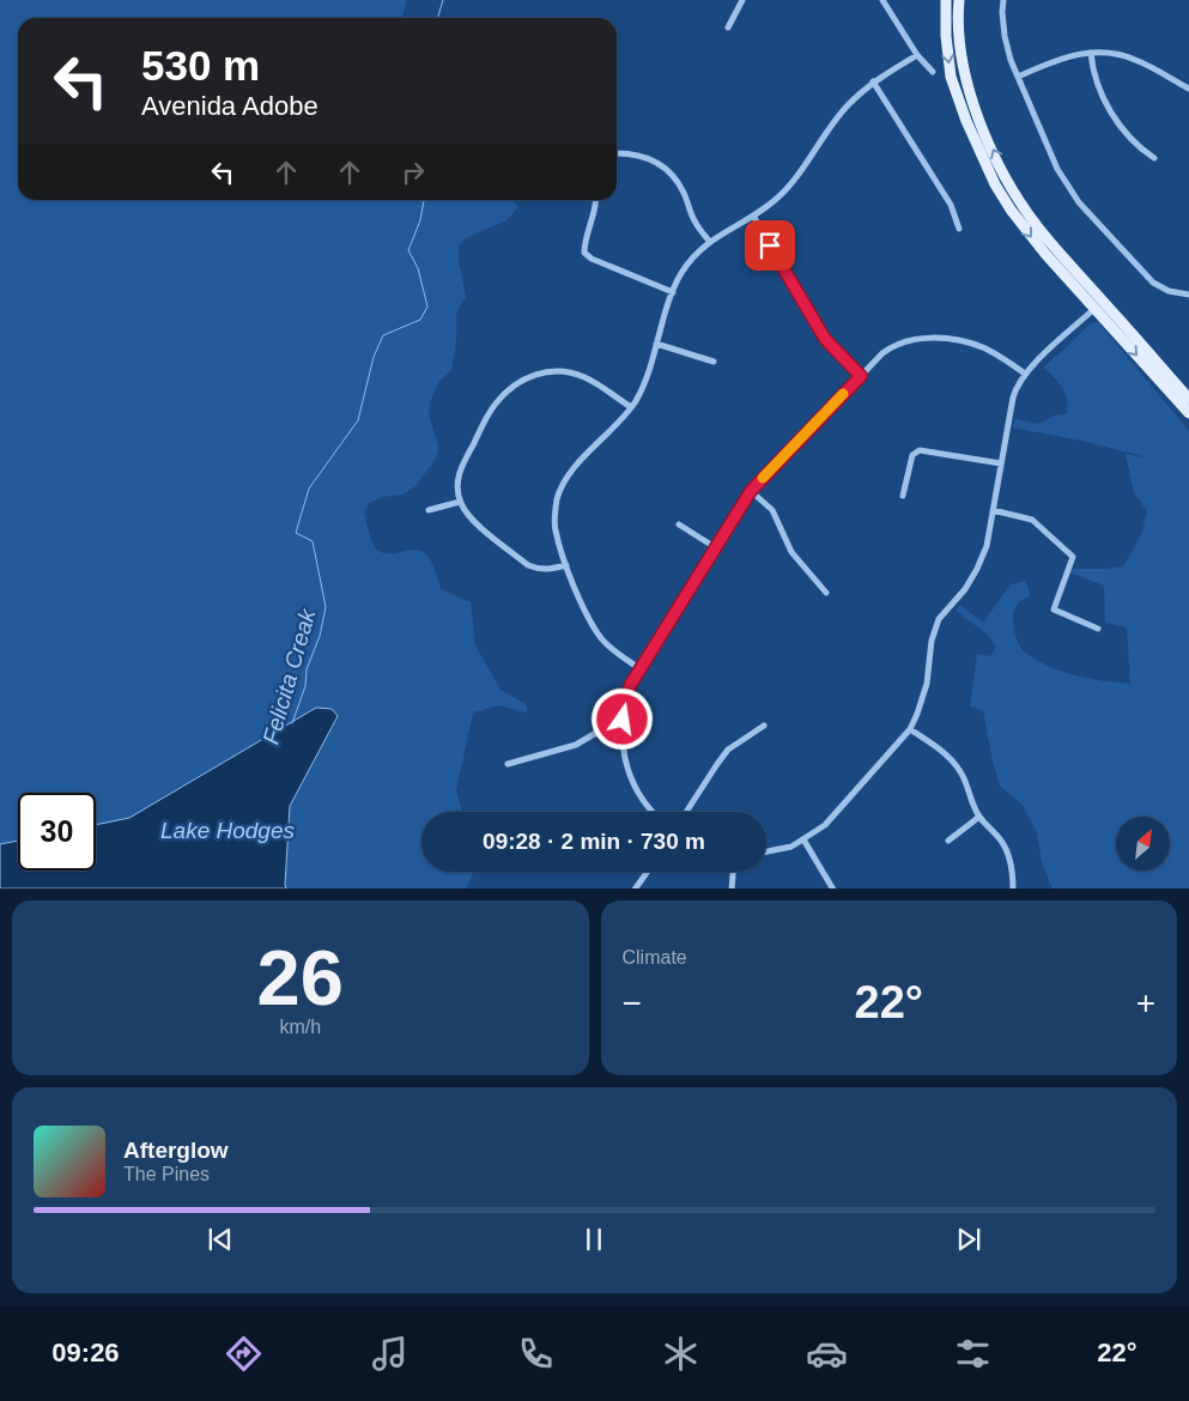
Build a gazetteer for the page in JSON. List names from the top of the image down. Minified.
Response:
{"water":["Felicita Creak","Lake Hodges"],"north":"top right","page":{"turn":["530 m","Avenida Adobe"],"limit":"30","trip":"09:28 · 2 min · 730 m","tile":[["26","km/h"],"Climate"],"heat":["−","22°","+"],"song":["Afterglow","The Pines"],"tabs":["09:26","22°"]}}
